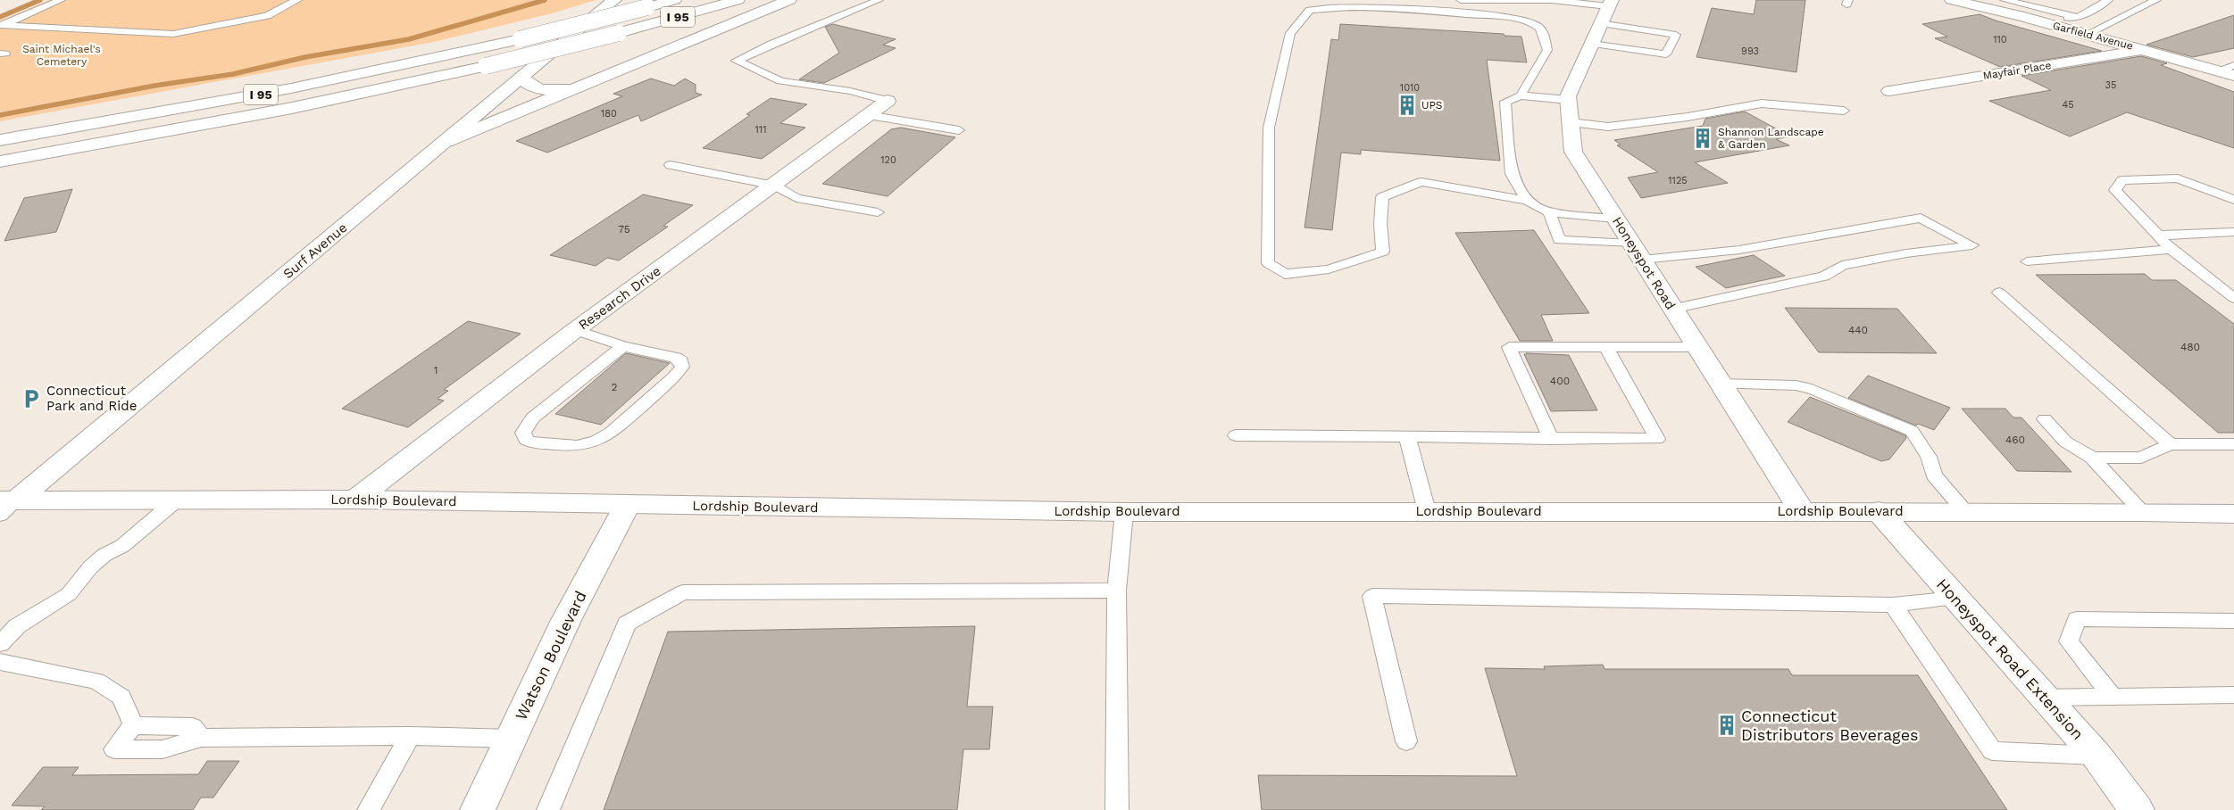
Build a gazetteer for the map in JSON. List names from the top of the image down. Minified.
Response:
{"streets":{"main road":["I 95","Garfield Avenue","Mayfair Place","Surf Avenue","Honeyspot Road","Research Drive","Lordship Boulevard","Watson Boulevard","Honeyspot Road Extension"]},"crossings":[["Garfield Avenue","Mayfair Place"],["Surf Avenue","Lordship Boulevard"],["Honeyspot Road","Lordship Boulevard"],["Research Drive","Lordship Boulevard"],["Lordship Boulevard","Watson Boulevard"],["Lordship Boulevard","Honeyspot Road Extension"]],"parks":["Saint Michael's Cemetery"],"places":{"building":["UPS","Shannon Landscape & Garden","Connecticut Distributors Beverages"],"parking":["Connecticut Park and Ride"]},"house_numbers":["110","993","35","1010","45","180","111","120","1125","75","440","480","1","400","2","460"]}
